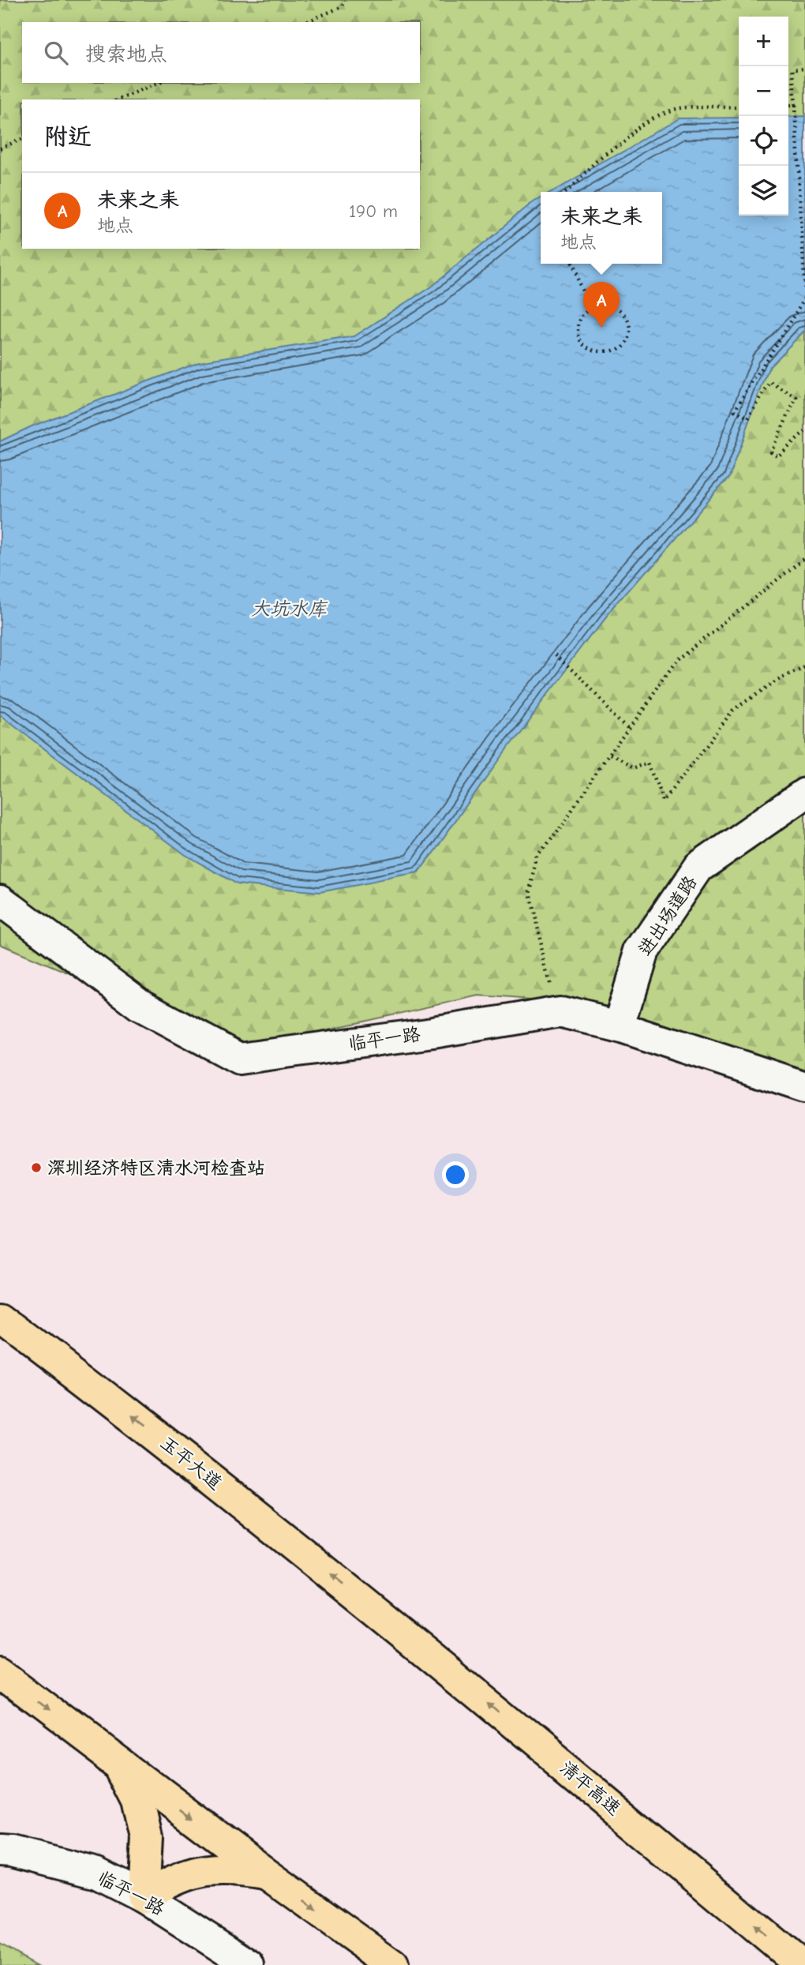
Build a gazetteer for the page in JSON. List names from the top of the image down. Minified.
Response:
{"streets":{"highway":["玉平大道","清平高速"],"street":["进出场道路","临平一路"]},"crossings":[["进出场道路","临平一路"],["玉平大道","清平高速"]],"one_way":["玉平大道"],"water":["大坑水库"],"places":["深圳经济特区清水河检查站"],"page":{"map_buttons":["+","−"],"search":"搜索地点","heading":"附近","list":[{"mark":"A","name":"未来之耒","note":"地点","value":"190 m"}],"popup":["未来之耒","地点"],"pins":"A"}}
